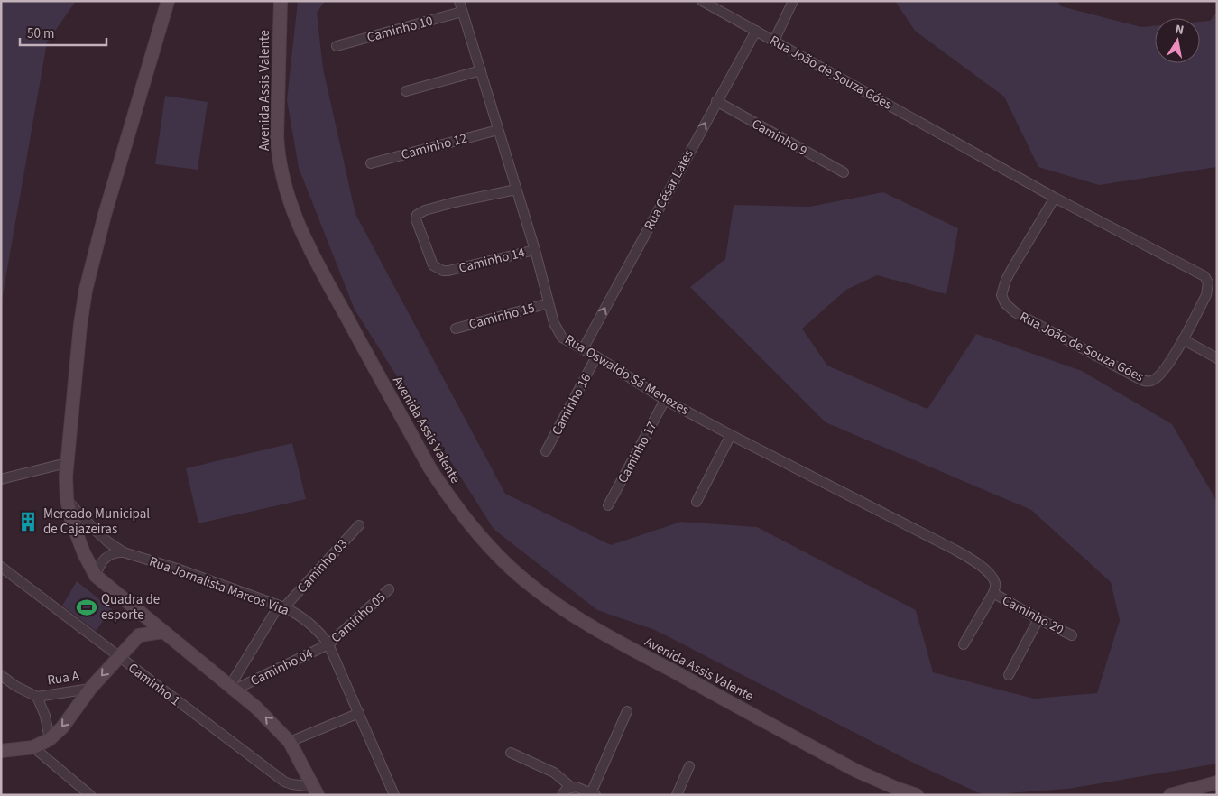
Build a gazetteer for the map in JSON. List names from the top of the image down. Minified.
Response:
{"streets":{"main road":["Avenida Assis Valente","Rua A"],"street":["Caminho 10","Rua João de Souza Góes","Caminho 9","Caminho 12","Rua César Lates","Caminho 14","Caminho 15","Rua Oswaldo Sá Menezes","Caminho 16","Caminho 17","Caminho 03","Rua Jornalista Marcos Vita","Caminho 20","Caminho 05","Caminho 04","Caminho 1"]},"crossings":[["Caminho 10","Rua Oswaldo Sá Menezes"],["Rua João de Souza Góes","Rua César Lates"],["Caminho 9","Rua César Lates"],["Caminho 12","Rua Oswaldo Sá Menezes"],["Rua César Lates","Rua Oswaldo Sá Menezes"],["Caminho 14","Rua Oswaldo Sá Menezes"],["Caminho 15","Rua Oswaldo Sá Menezes"],["Rua Oswaldo Sá Menezes","Caminho 16"],["Rua Oswaldo Sá Menezes","Caminho 17"],["Rua Oswaldo Sá Menezes","Caminho 20"],["Caminho 03","Rua Jornalista Marcos Vita"],["Caminho 03","Caminho 04"],["Rua Jornalista Marcos Vita","Caminho 05"],["Rua Jornalista Marcos Vita","Caminho 04"],["Caminho 05","Caminho 04"],["Rua A","Caminho 1"]],"one_way":["Rua César Lates"],"places":{"building":["Mercado Municipal de Cajazeiras"],"sports":["Quadra de esporte"]},"scale_bar":"50 m","north":"top"}
